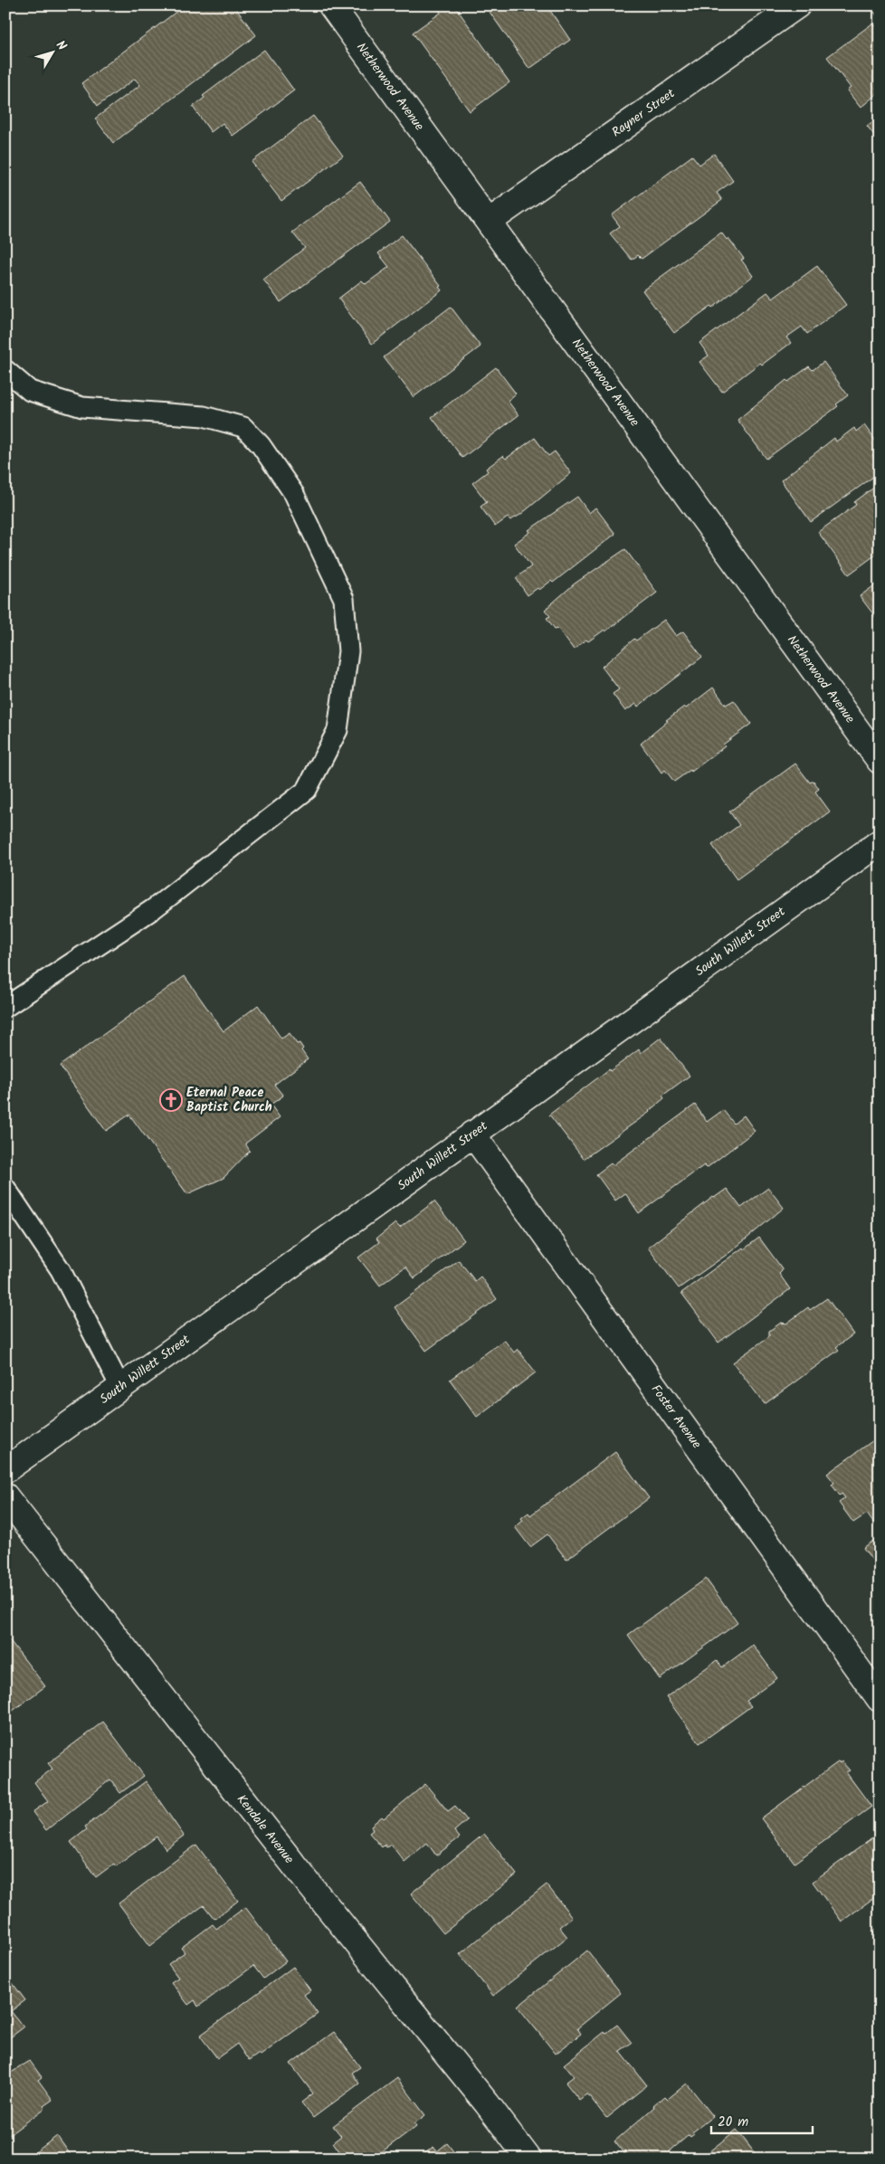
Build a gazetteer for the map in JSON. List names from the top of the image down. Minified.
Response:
{"streets":{"street":["Netherwood Avenue","Rayner Street","South Willett Street","Foster Avenue","Kendale Avenue"]},"crossings":[["Netherwood Avenue","Rayner Street"],["South Willett Street","Foster Avenue"]],"places":{"church":["Eternal Peace Baptist Church"]},"scale_bar":"20 m","north":"top right"}
